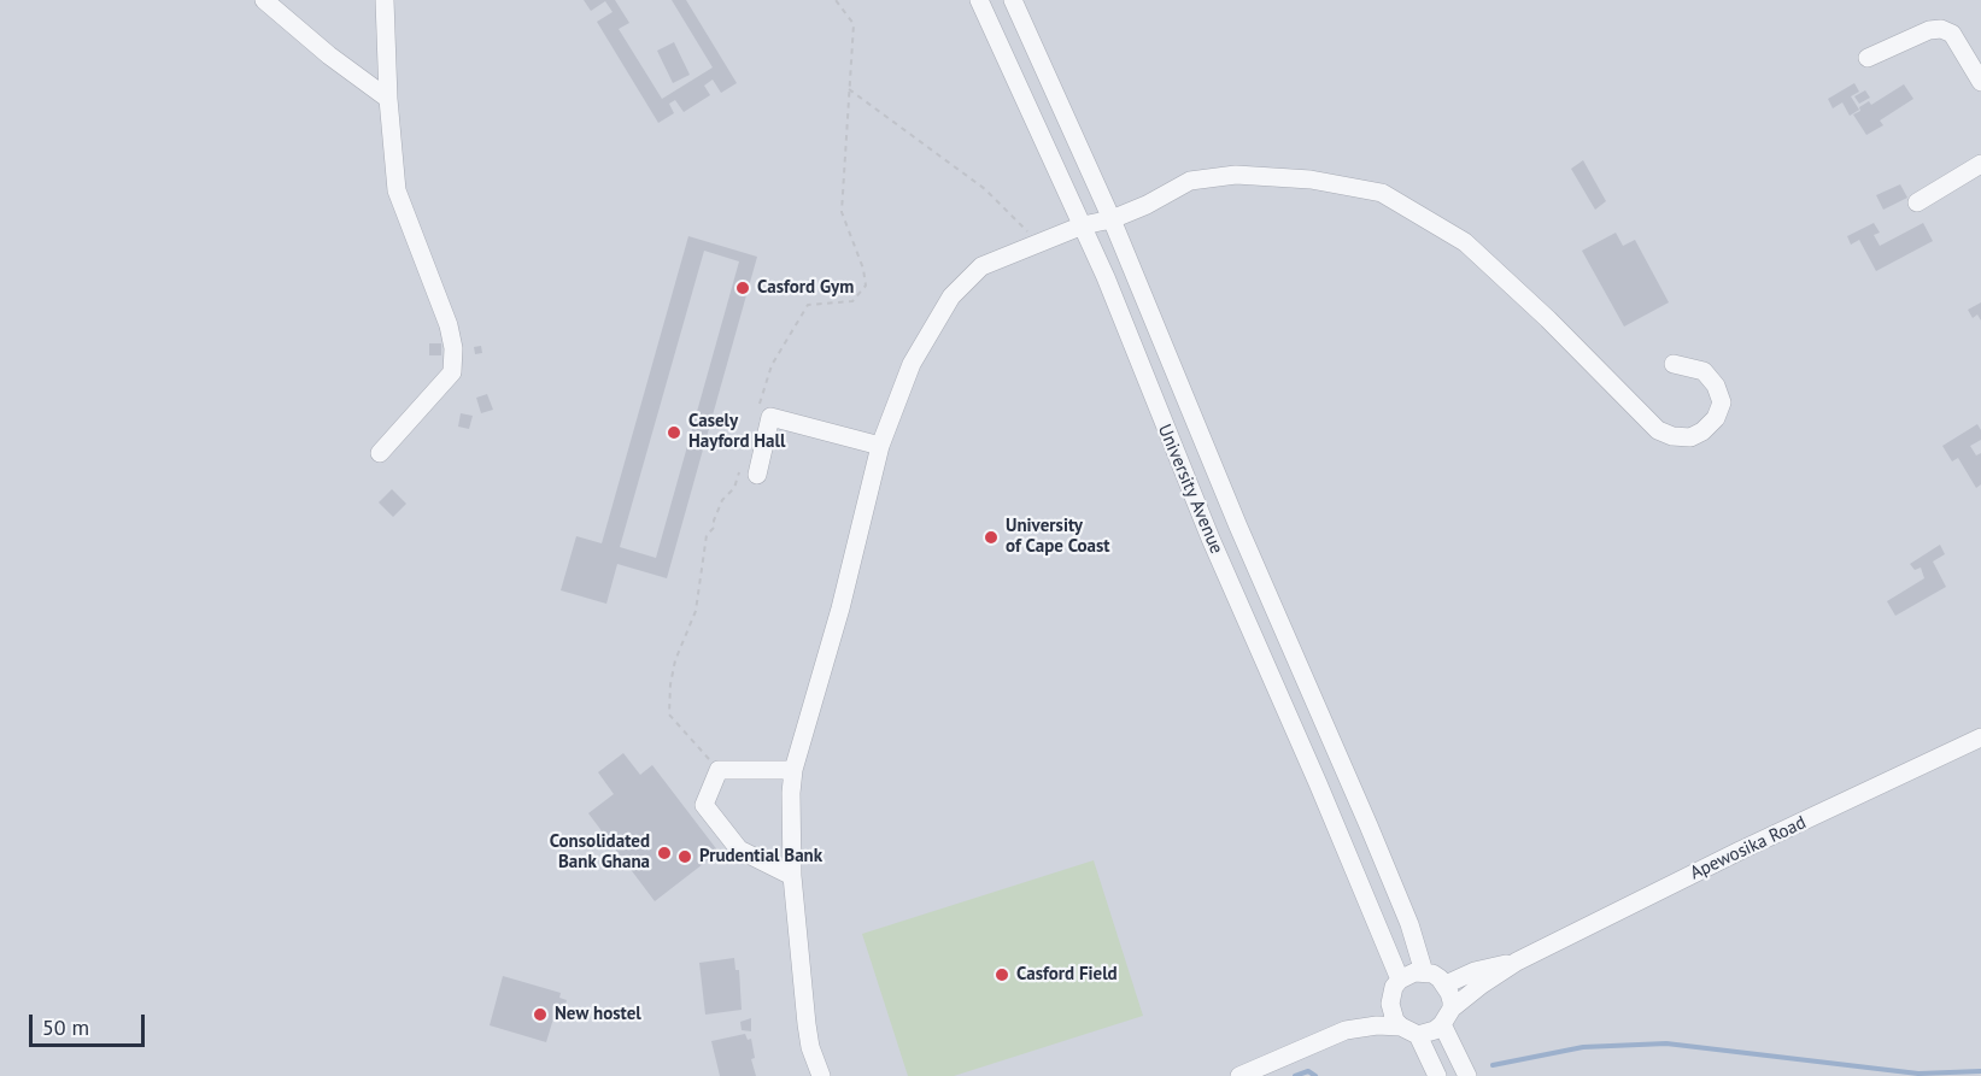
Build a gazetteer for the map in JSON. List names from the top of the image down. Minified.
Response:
{"streets":{"street":["University Avenue","Apewosika Road"]},"places":["Casford Gym","Casely Hayford Hall","University of Cape Coast","Consolidated Bank Ghana","Prudential Bank","Casford Field","New hostel"],"scale_bar":"50 m"}
